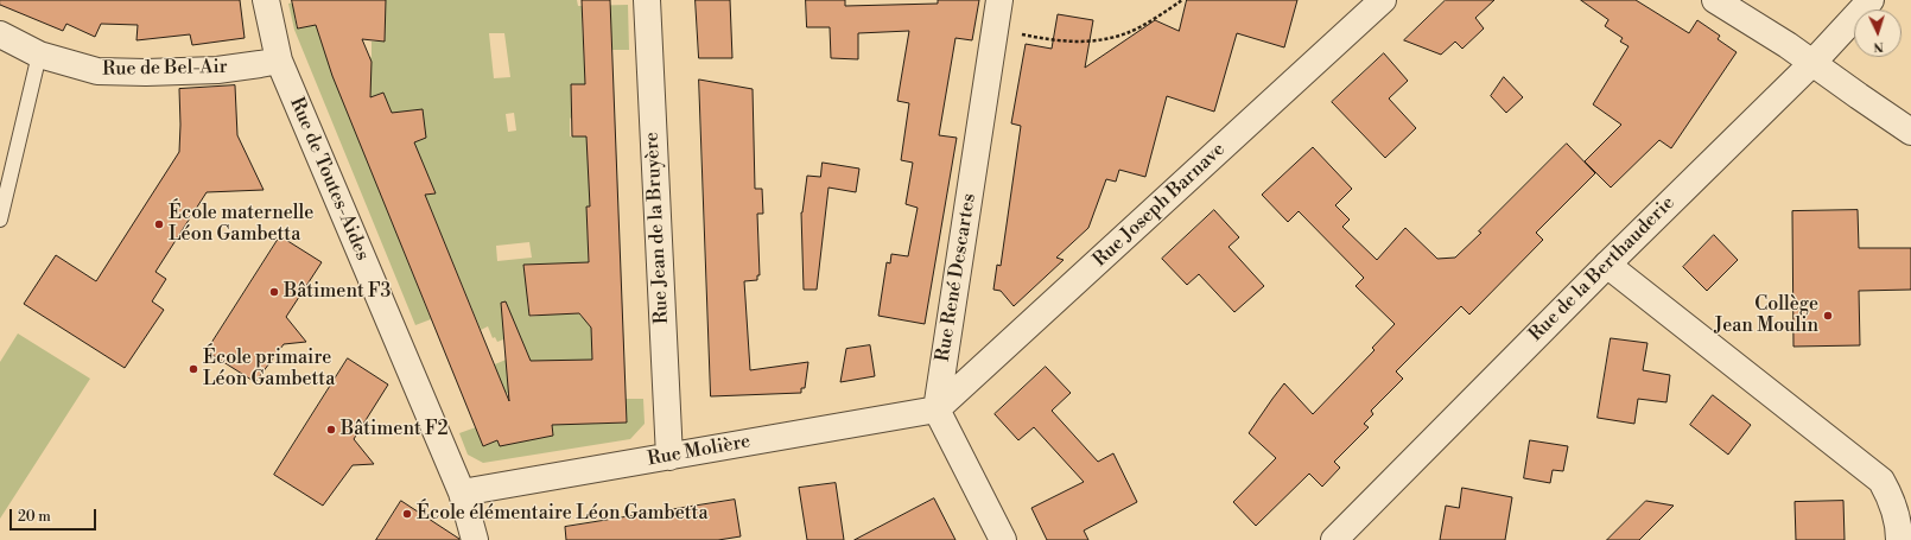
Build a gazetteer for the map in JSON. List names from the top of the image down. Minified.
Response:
{"streets":{"street":["Rue de Bel-Air","Rue de Toutes-Aides","Rue Joseph Barnave","Rue Jean de la Bruyère","Rue de la Berthauderie","Rue René Descartes","Rue Molière"]},"crossings":[["Rue de Bel-Air","Rue de Toutes-Aides"],["Rue de Toutes-Aides","Rue Molière"],["Rue Joseph Barnave","Rue René Descartes"],["Rue Joseph Barnave","Rue Molière"],["Rue Jean de la Bruyère","Rue Molière"],["Rue René Descartes","Rue Molière"]],"places":["École maternelle Léon Gambetta","Bâtiment F3","Collège Jean Moulin","École primaire Léon Gambetta","Bâtiment F2","École élémentaire Léon Gambetta"],"scale_bar":"20 m","north":"bottom"}
